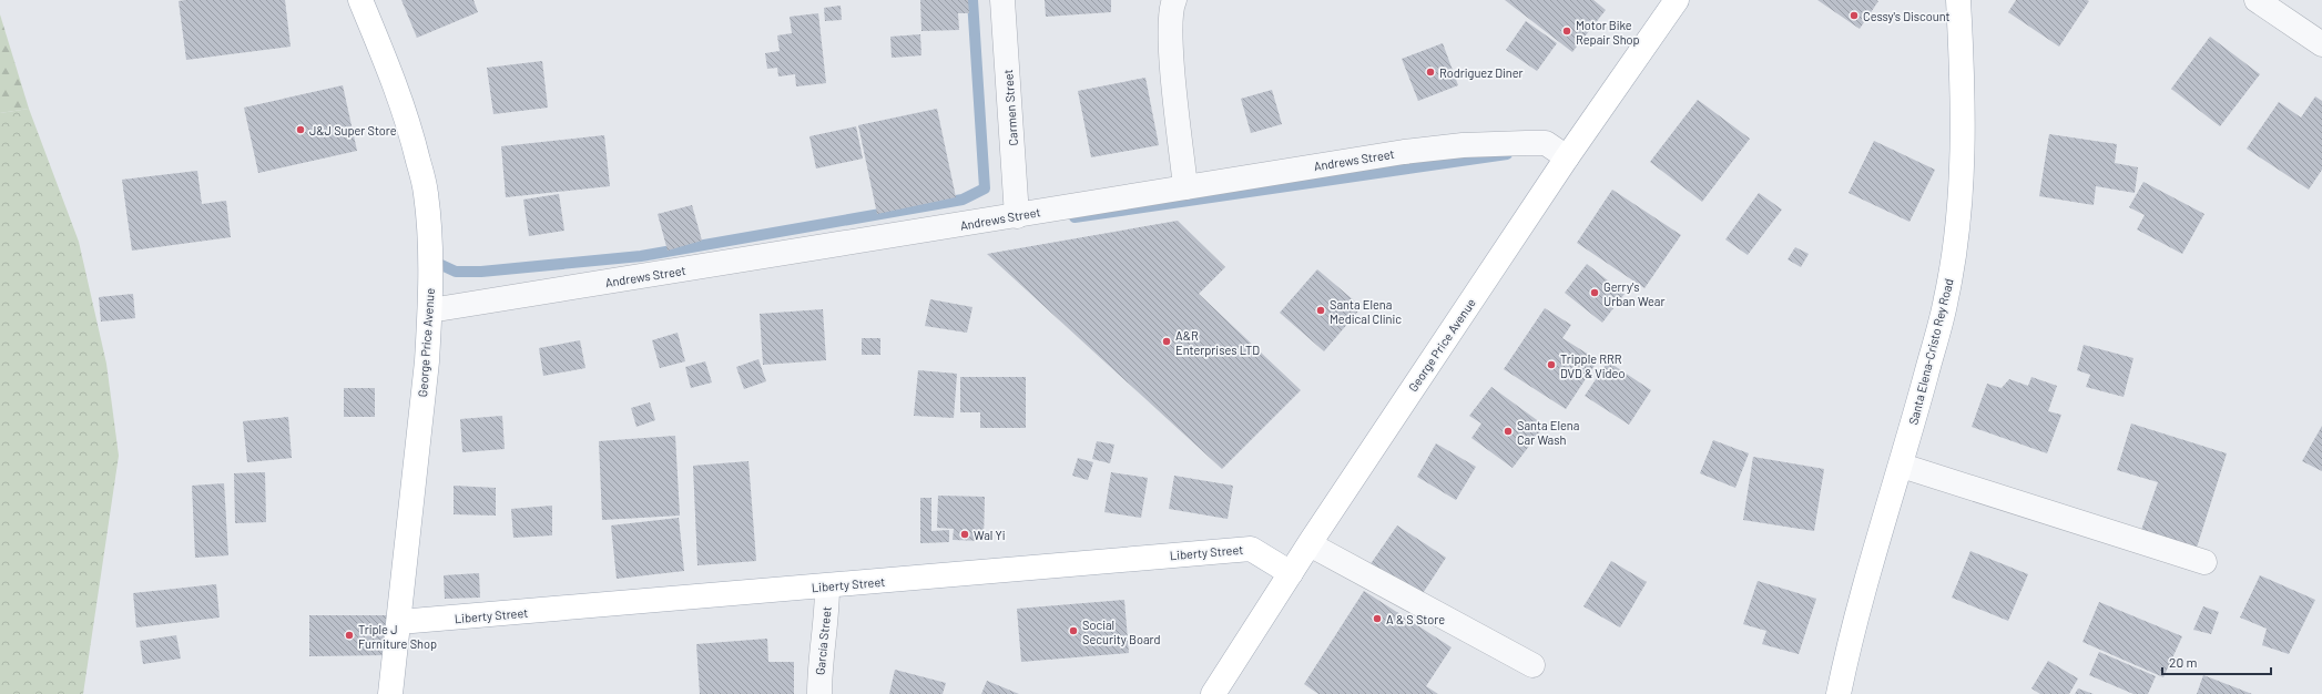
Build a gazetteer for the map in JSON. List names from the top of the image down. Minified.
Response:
{"streets":{"main road":["George Price Avenue","Santa Elena-Cristo Rey Road","Liberty Street"],"street":["Carmen Street","Andrews Street","García Street"]},"crossings":[["Carmen Street","Andrews Street"],["Andrews Street","George Price Avenue"],["George Price Avenue","Liberty Street"],["Liberty Street","García Street"]],"places":["Cessy's Discount","Motor Bike Repair Shop","Rodriguez Diner","J&J Super Store","Gerry's Urban Wear","Santa Elena Medical Clinic","A&R Enterprises LTD","Tripple RRR DVD & Video","Santa Elena Car Wash","Wal Yi","A & S Store","Social Security Board","Triple J Furniture Shop"],"scale_bar":"20 m"}
